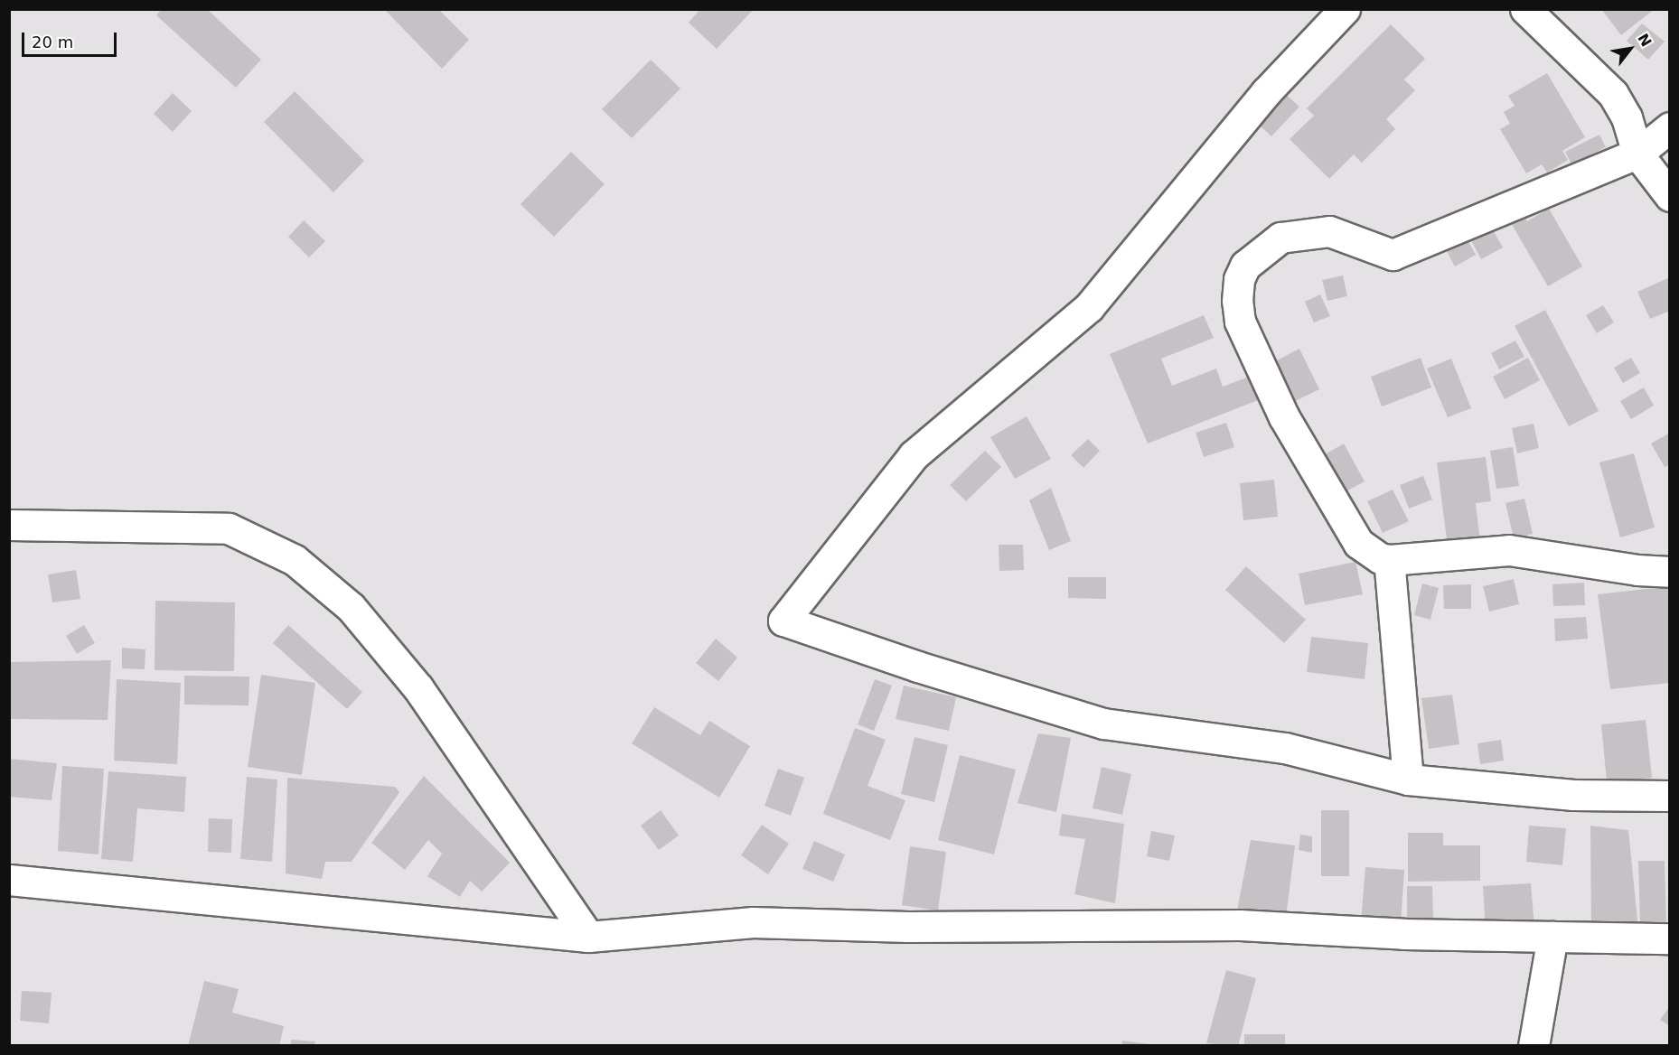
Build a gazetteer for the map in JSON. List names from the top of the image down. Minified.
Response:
{"scale_bar":"20 m","north":"top right"}
